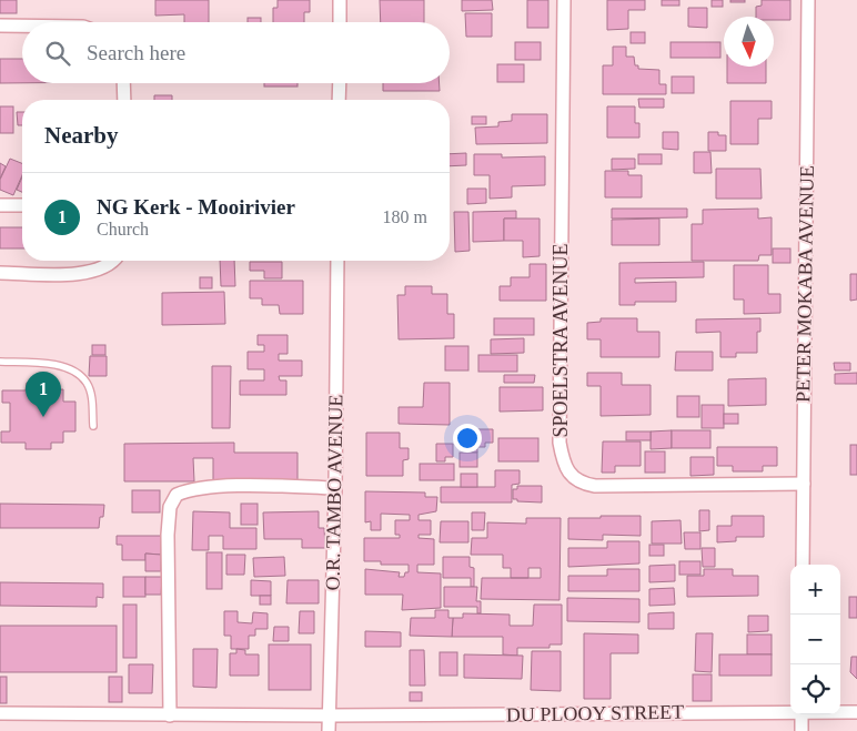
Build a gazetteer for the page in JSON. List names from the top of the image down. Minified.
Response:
{"streets":{"street":["PETER MOKABA AVENUE","SPOELSTRA AVENUE","O.R. TAMBO AVENUE","DU PLOOY STREET"]},"crossings":[["PETER MOKABA AVENUE","SPOELSTRA AVENUE"],["O.R. TAMBO AVENUE","DU PLOOY STREET"]],"north":"bottom","page":{"search":"Search here","heading":"Nearby","list":[{"mark":"1","name":"NG Kerk - Mooirivier","note":"Church","value":"180 m"}],"pins":"1","map_buttons":["+","−"]}}
